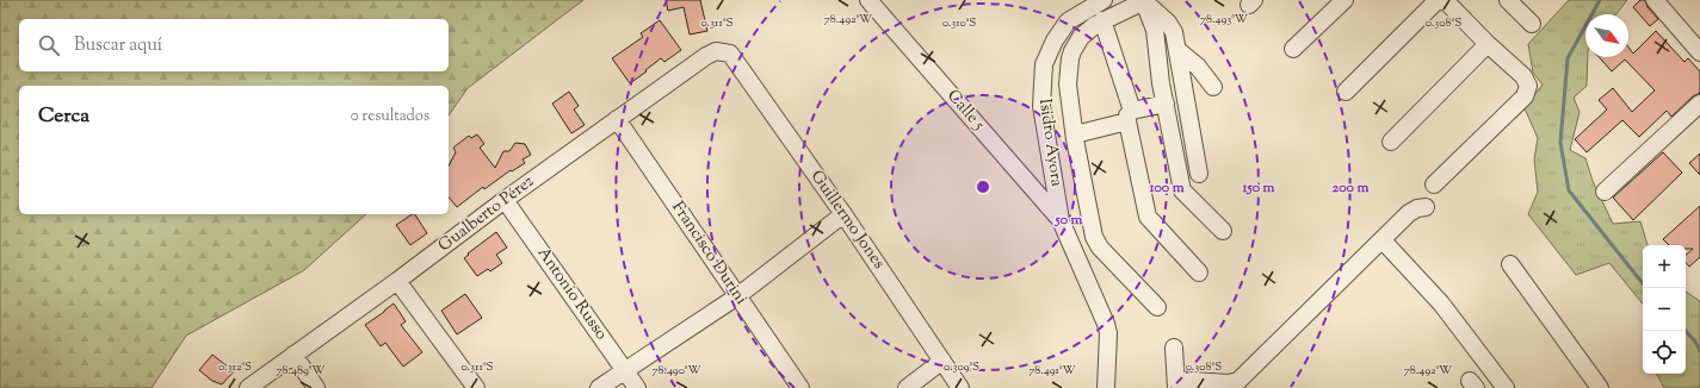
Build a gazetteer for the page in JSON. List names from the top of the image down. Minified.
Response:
{"streets":{"street":["Calle 5","Isidro Ayora","Gualberto Pérez","Guillermo Jones","Francisco Durini","Antonio Russo"]},"crossings":[["Calle 5","Isidro Ayora"],["Gualberto Pérez","Guillermo Jones"],["Gualberto Pérez","Francisco Durini"],["Gualberto Pérez","Antonio Russo"]],"north":"bottom right","page":{"search":"Buscar aquí","heading":["Cerca","0 resultados"],"map_buttons":["+","−"]},"coordinates":["78.493°W","78.492°W","0.311°S","0.310°S","0.308°S","0.312°S","0.309°S","78.489°W","78.490°W","78.491°W"],"rings":["100 m","150 m","200 m","50 m"]}
